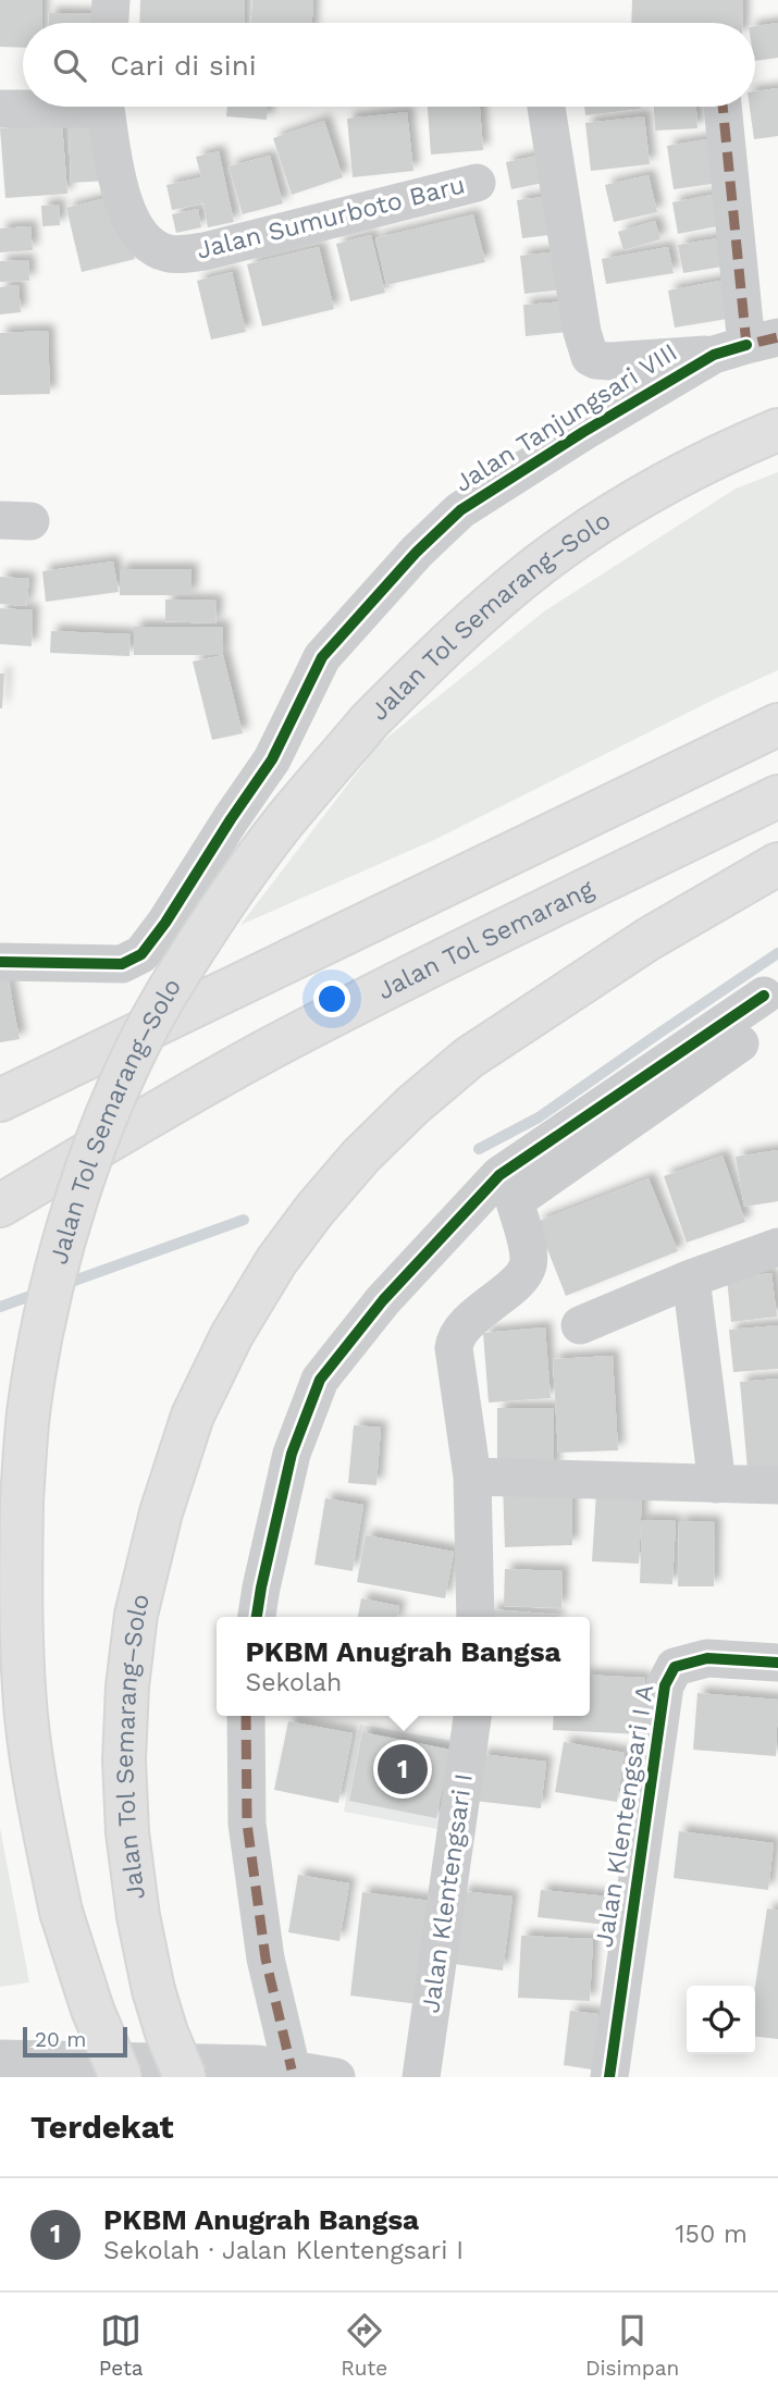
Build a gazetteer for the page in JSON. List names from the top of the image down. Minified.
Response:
{"streets":{"highway":["Jalan Tol Semarang–Solo","Jalan Tol Semarang"],"street":["Jalan Sumurboto Baru","Jalan Tanjungsari VIII","Jalan Klentengsari I A","Jalan Klentengsari I"]},"scale_bar":"20 m","page":{"search":"Cari di sini","popup":["PKBM Anugrah Bangsa","Sekolah"],"pins":"1","scale":"20 m","heading":"Terdekat","list":[{"mark":"1","name":"PKBM Anugrah Bangsa","note":"Sekolah · Jalan Klentengsari I","value":"150 m"}],"nav":["Peta","Rute","Disimpan"]}}
